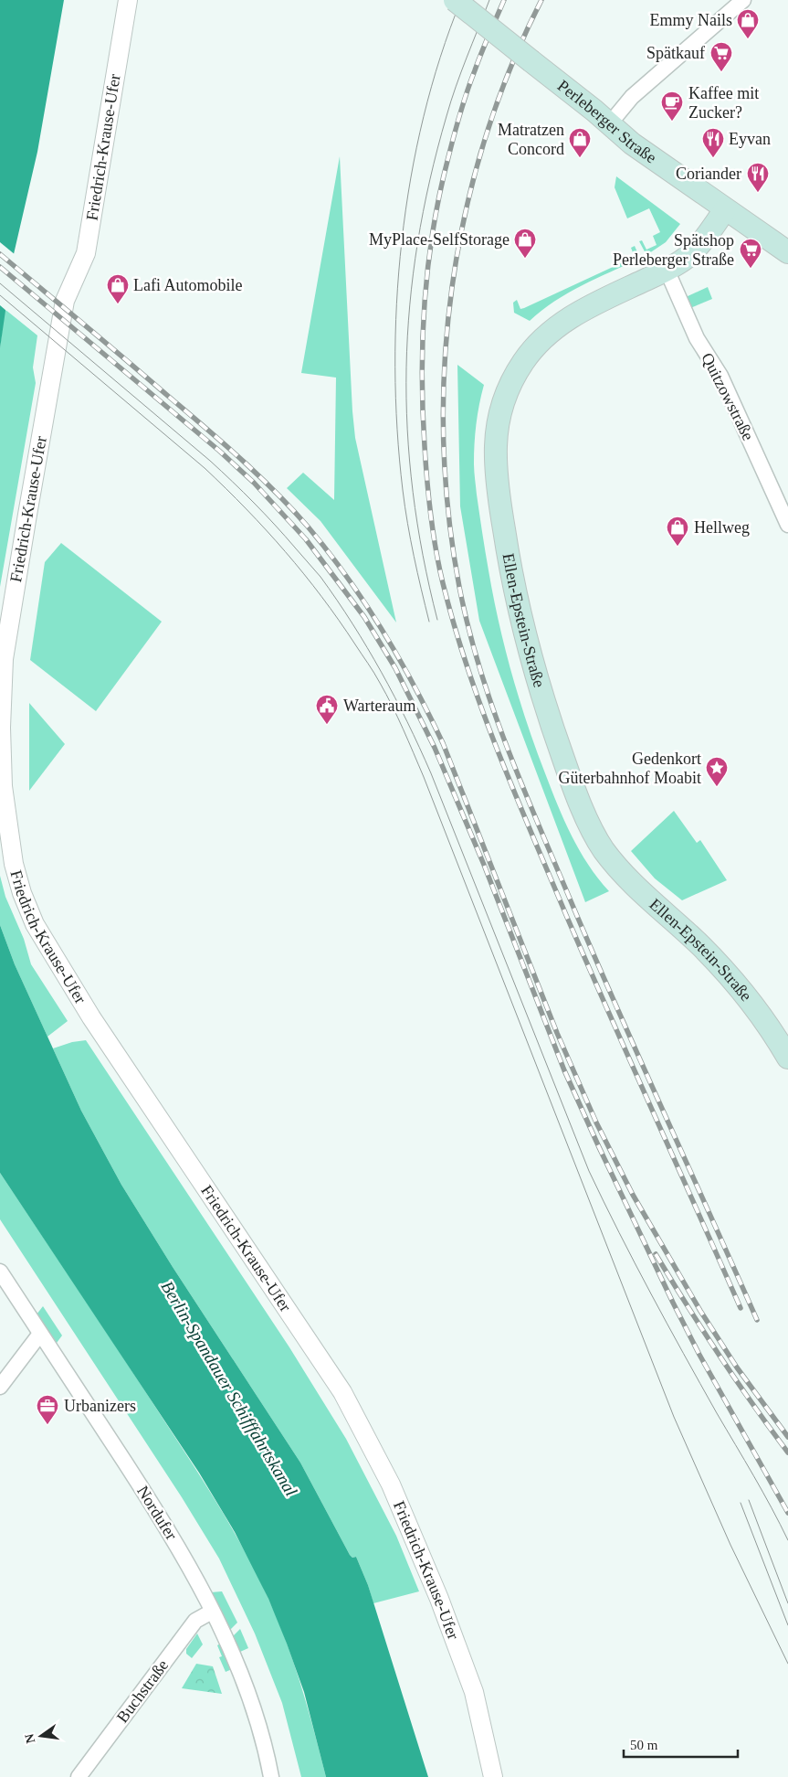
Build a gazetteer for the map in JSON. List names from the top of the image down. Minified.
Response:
{"streets":{"main road":["Perleberger Straße","Ellen-Epstein-Straße"],"street":["Friedrich-Krause-Ufer","Quitzowstraße","Nordufer","Buchstraße"]},"crossings":[["Perleberger Straße","Ellen-Epstein-Straße"],["Quitzowstraße","Ellen-Epstein-Straße"],["Nordufer","Buchstraße"]],"water":["Berlin-Spandauer Schifffahrtskanal"],"places":{"shop":["Emmy Nails","Matratzen Concord","MyPlace-SelfStorage","Lafi Automobile","Hellweg"],"supermarket":["Spätkauf","Spätshop Perleberger Straße"],"cafe":["Kaffee mit Zucker?"],"restaurant":["Eyvan","Coriander"],"public building":["Warteraum"],"place":["Gedenkort Güterbahnhof Moabit"],"office":["Urbanizers"]},"scale_bar":"50 m","north":"left"}
